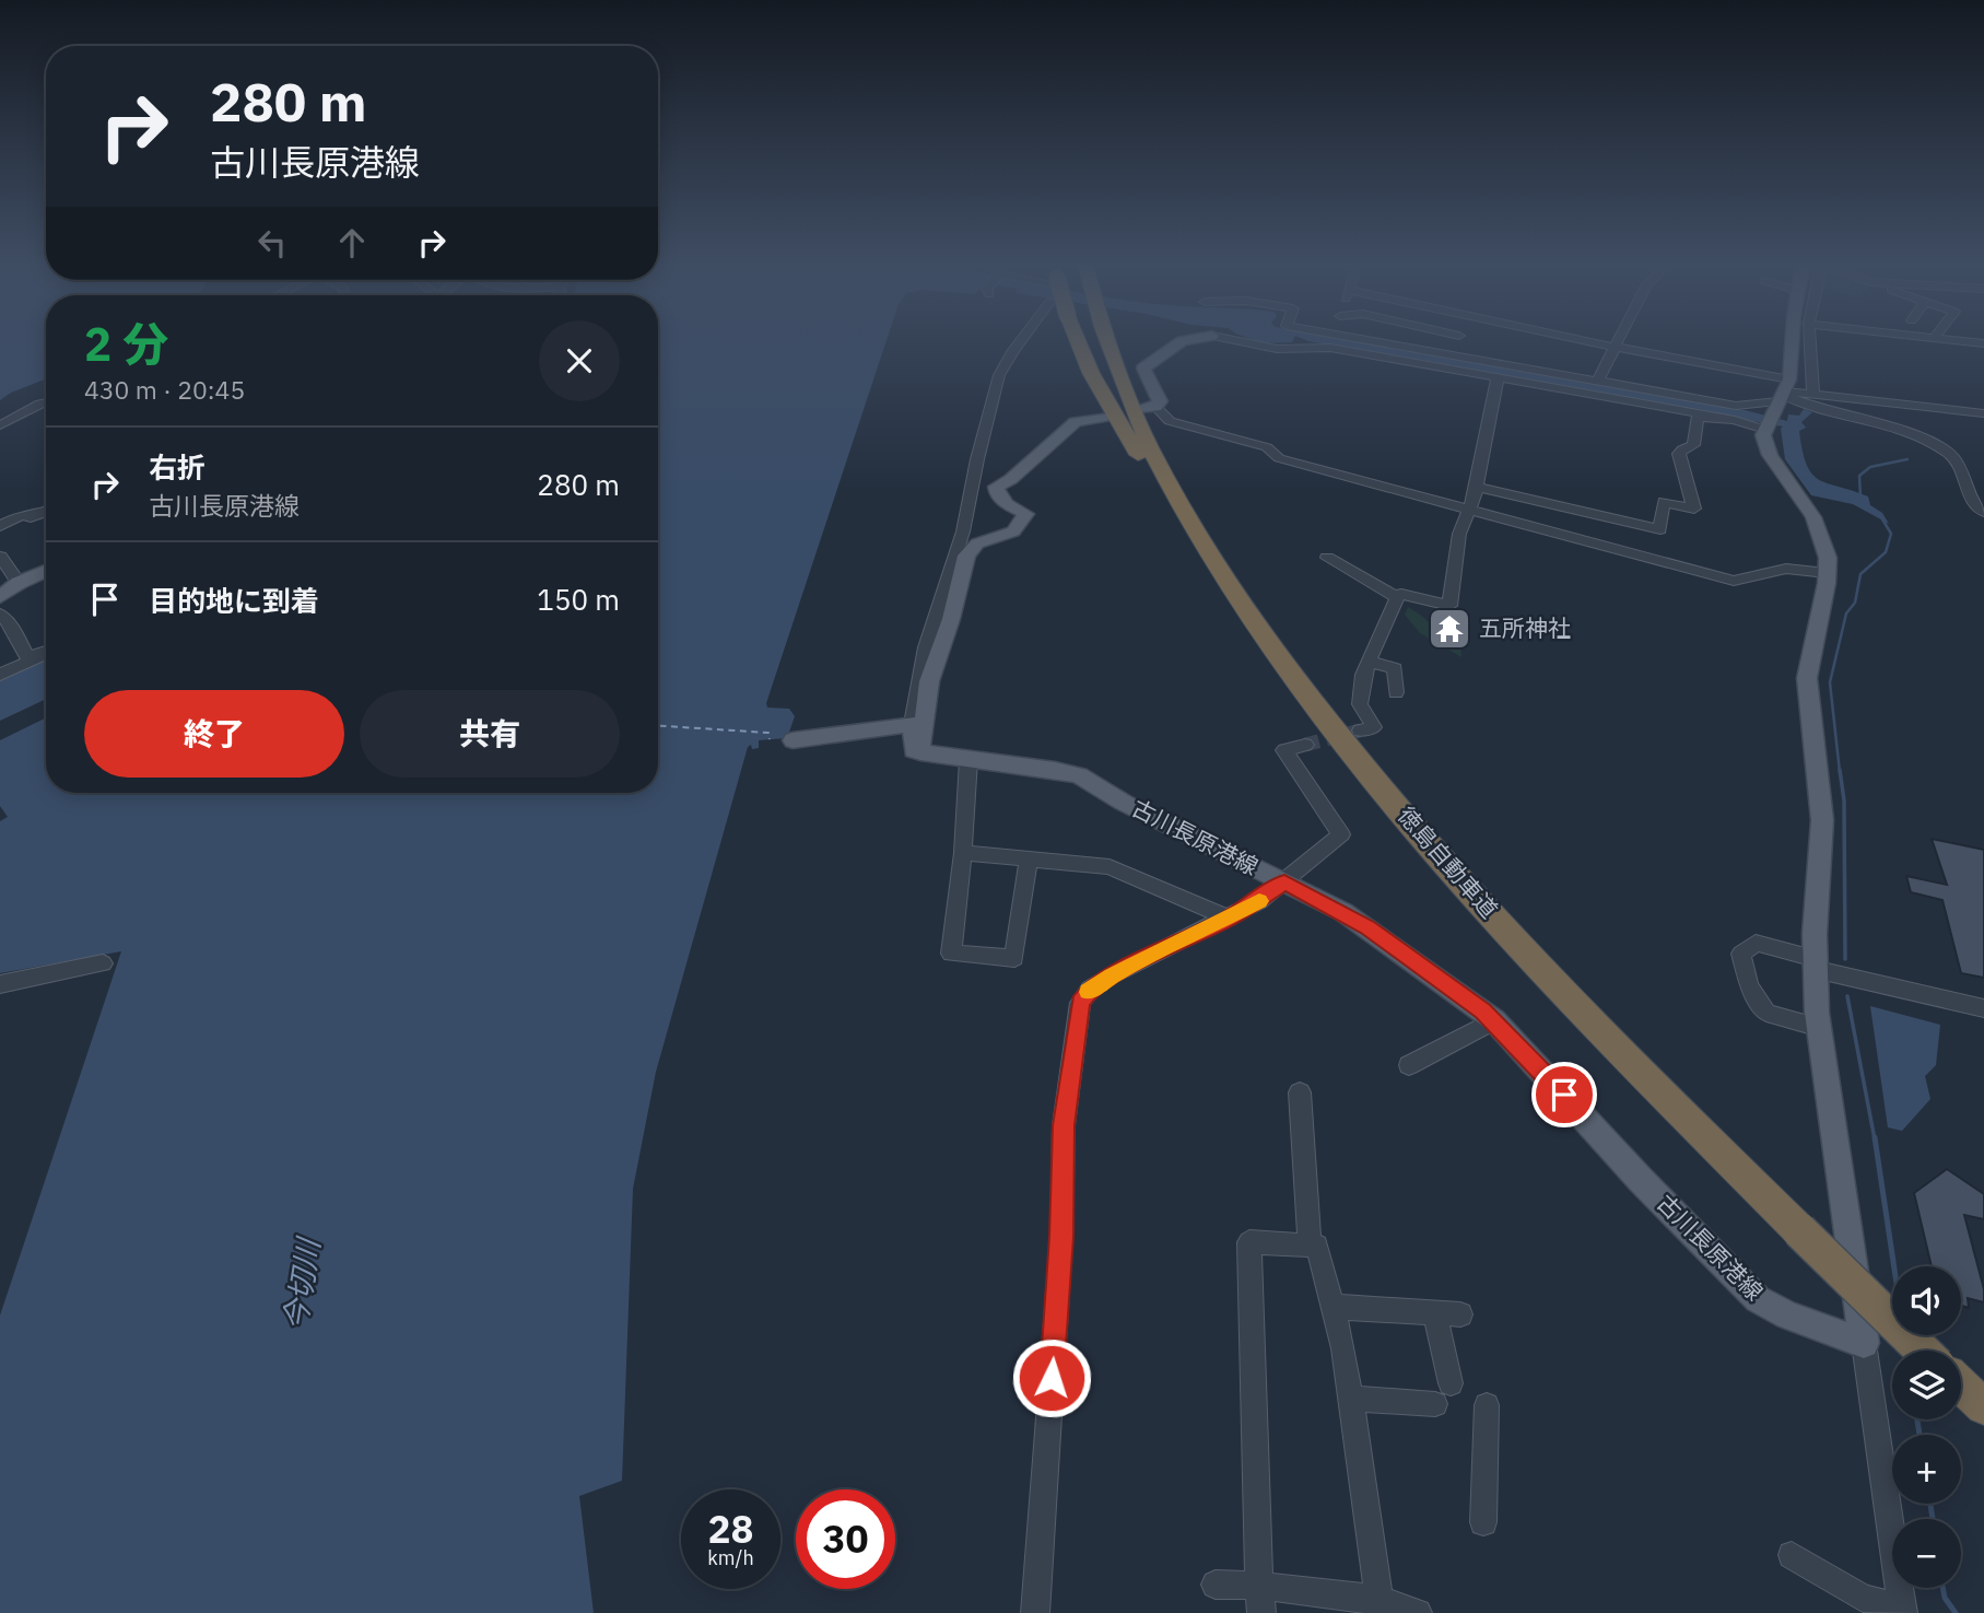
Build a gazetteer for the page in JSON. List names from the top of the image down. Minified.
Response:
{"streets":{"highway":["徳島自動車道"],"main road":["古川長原港線"]},"water":["今切川"],"places":{"temple":["五所神社"]},"page":{"turn":["280 m","古川長原港線"],"heading":["2 分","430 m · 20:45"],"list":[{"name":"右折","note":"古川長原港線","value":"280 m"},{"name":"目的地に到着","value":"150 m"}],"buttons":["終了","共有"],"map_buttons":["+","−"],"speed":"28 km/h","limit":"30"}}
